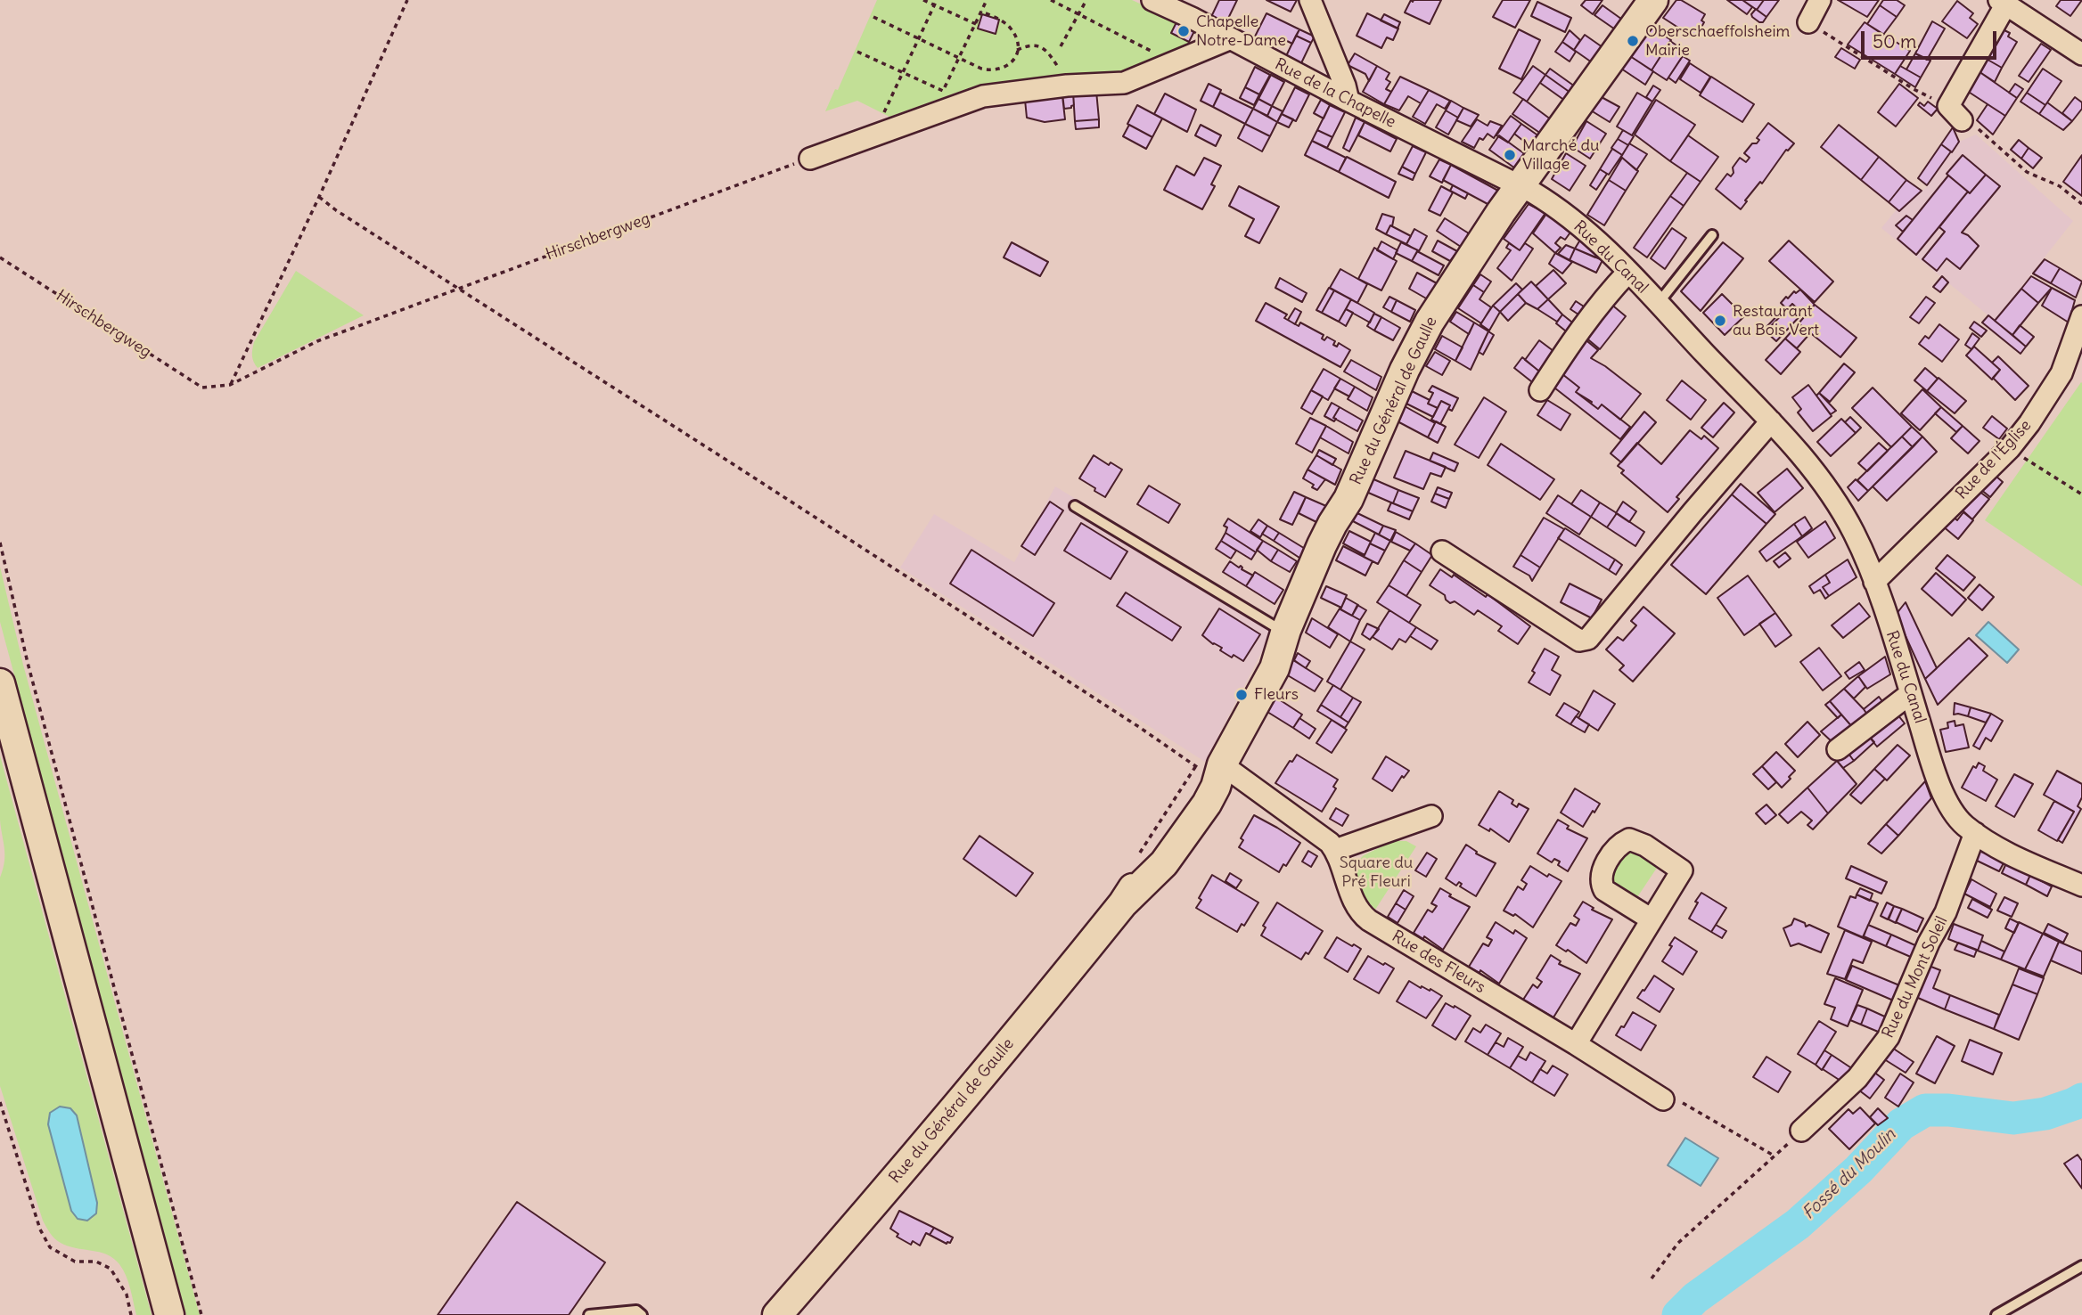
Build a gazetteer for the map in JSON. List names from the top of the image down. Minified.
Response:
{"streets":{"street":["Rue de la Chapelle","Rue du Canal","Rue du Général de Gaulle","Rue de l'Église","Rue des Fleurs","Rue du Mont Soleil"],"path":["Hirschbergweg"]},"crossings":[["Rue de la Chapelle","Rue du Canal"],["Rue de la Chapelle","Rue du Général de Gaulle"],["Rue du Canal","Rue du Général de Gaulle"],["Rue du Canal","Rue de l'Église"],["Rue du Canal","Rue du Mont Soleil"],["Rue du Général de Gaulle","Rue des Fleurs"]],"water":["Fossé du Moulin"],"parks":["Square du Pré Fleuri"],"places":["Chapelle Notre-Dame","Oberschaeffolsheim Mairie","Marché du Village","Restaurant au Bois Vert","Fleurs"],"scale_bar":"50 m"}
